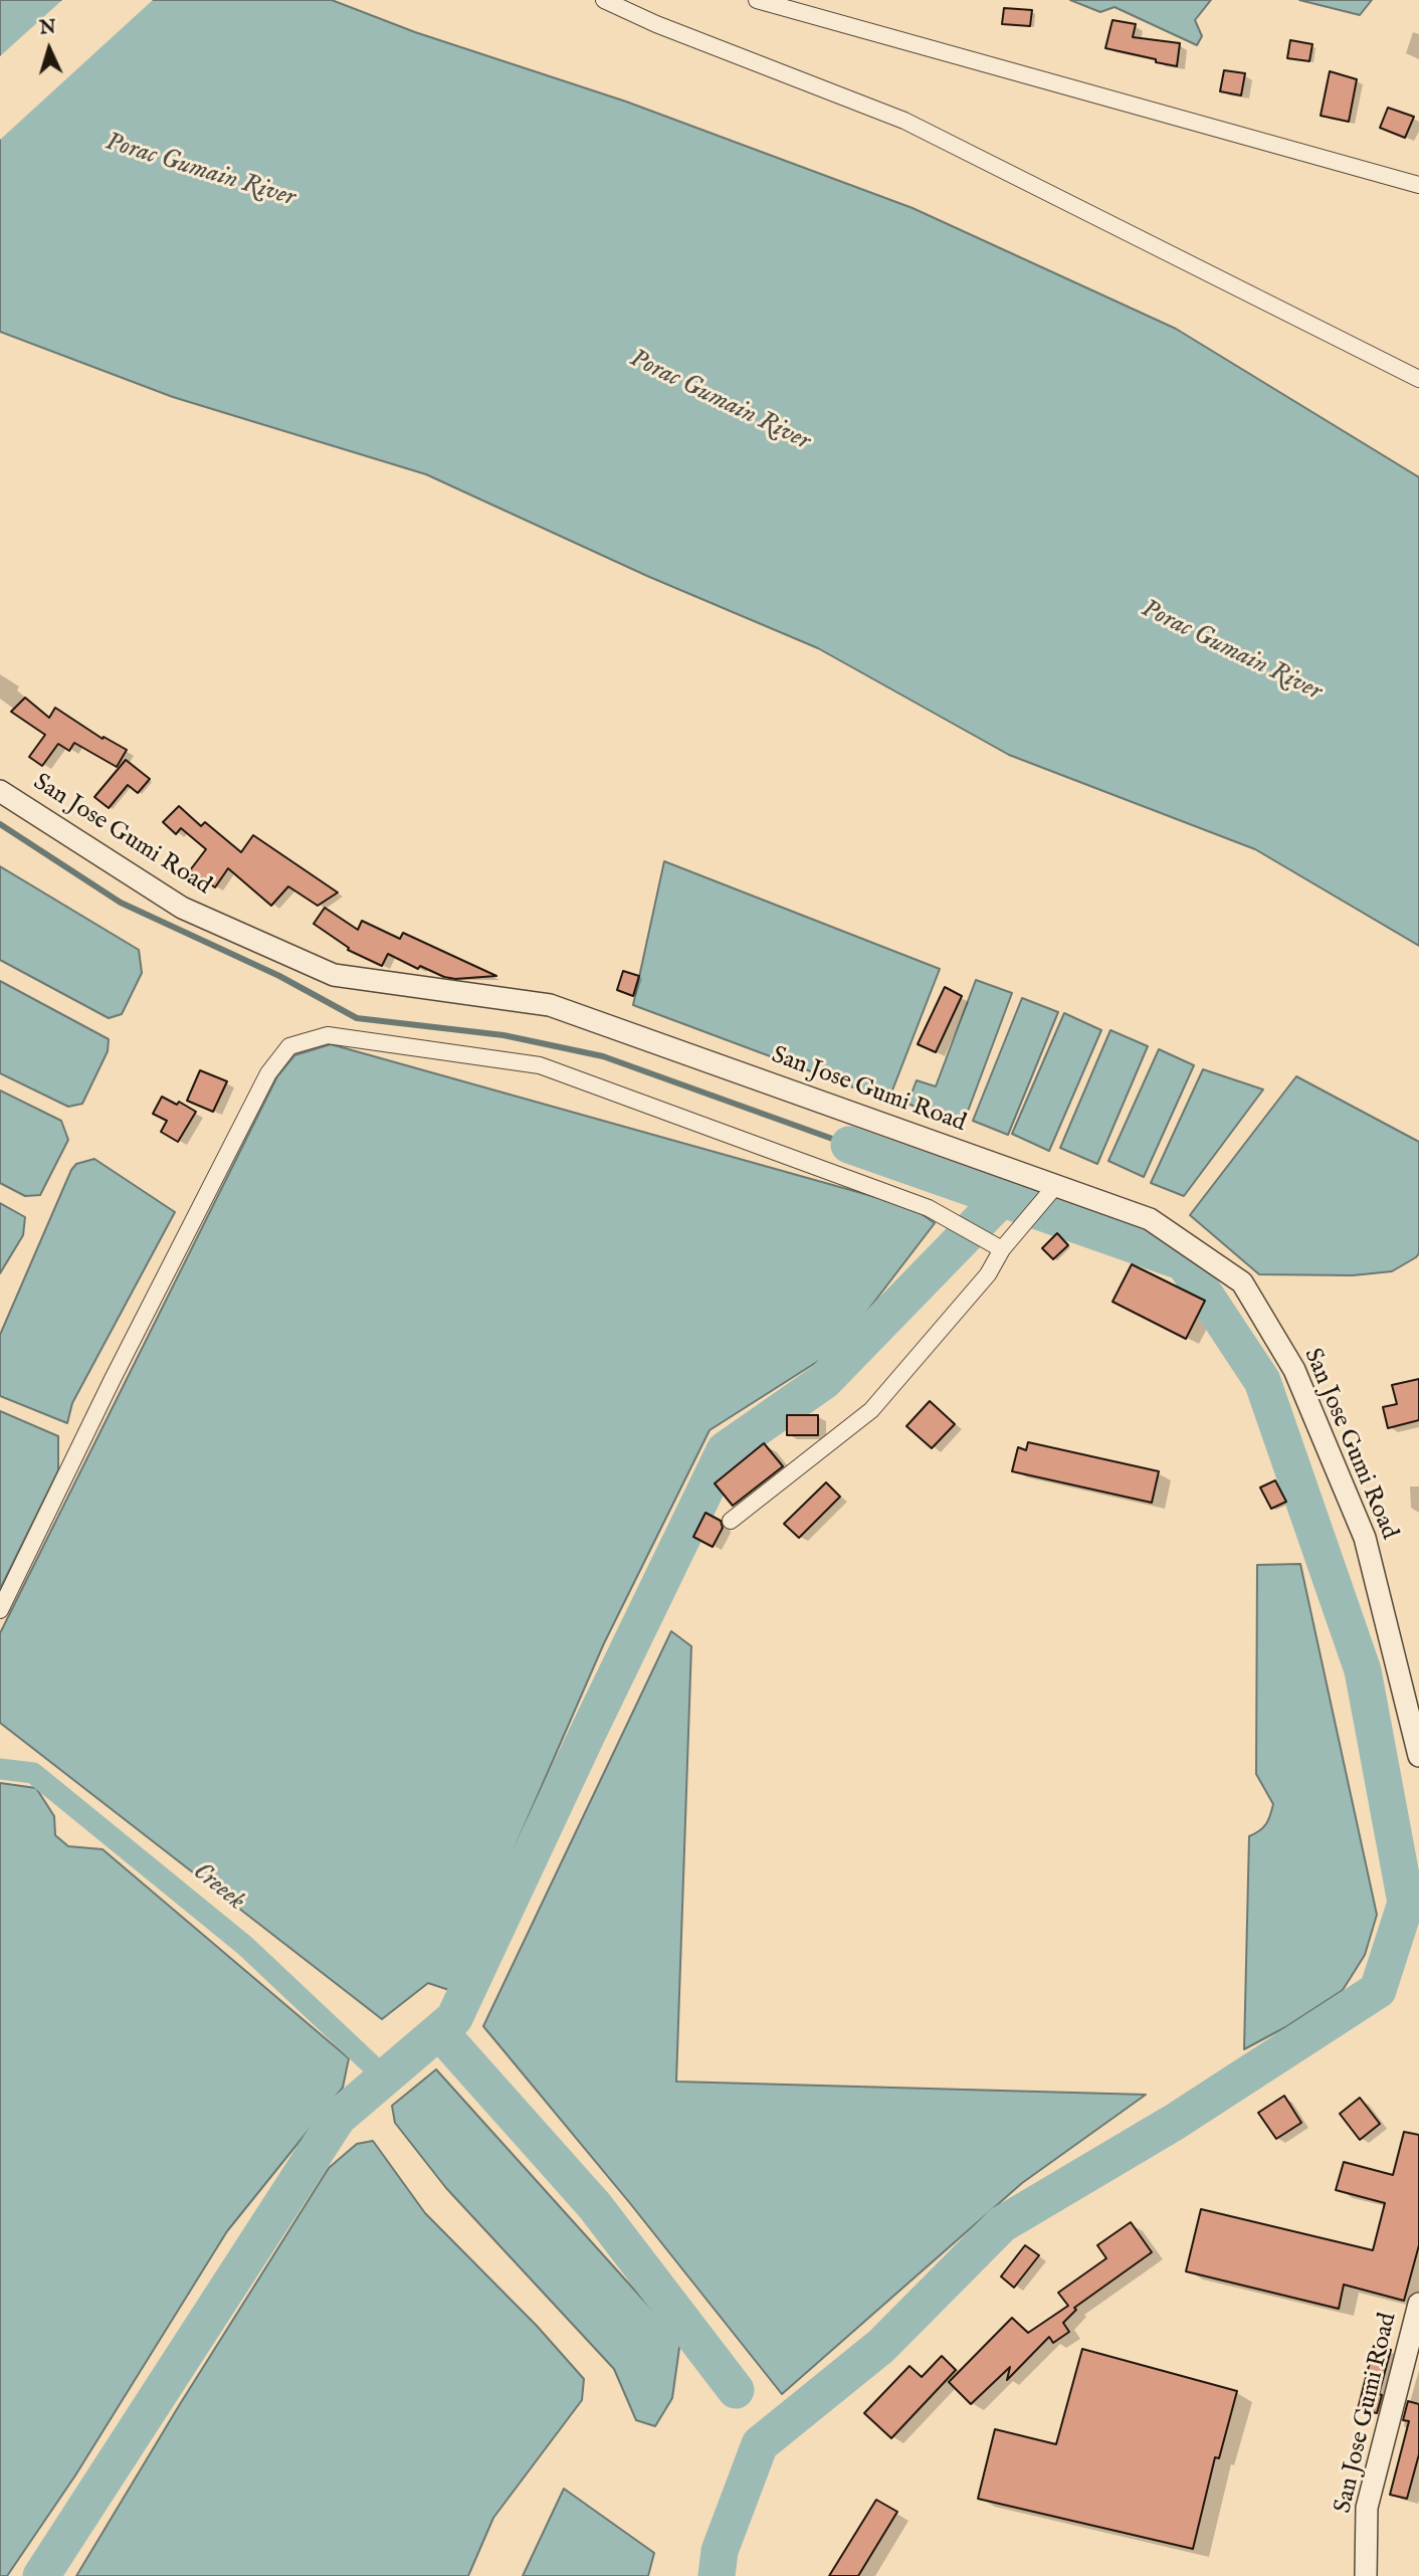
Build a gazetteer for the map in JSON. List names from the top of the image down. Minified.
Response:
{"streets":{"street":["San Jose Gumi Road"]},"water":["Porac Gumain River","Creeek"],"north":"top"}
